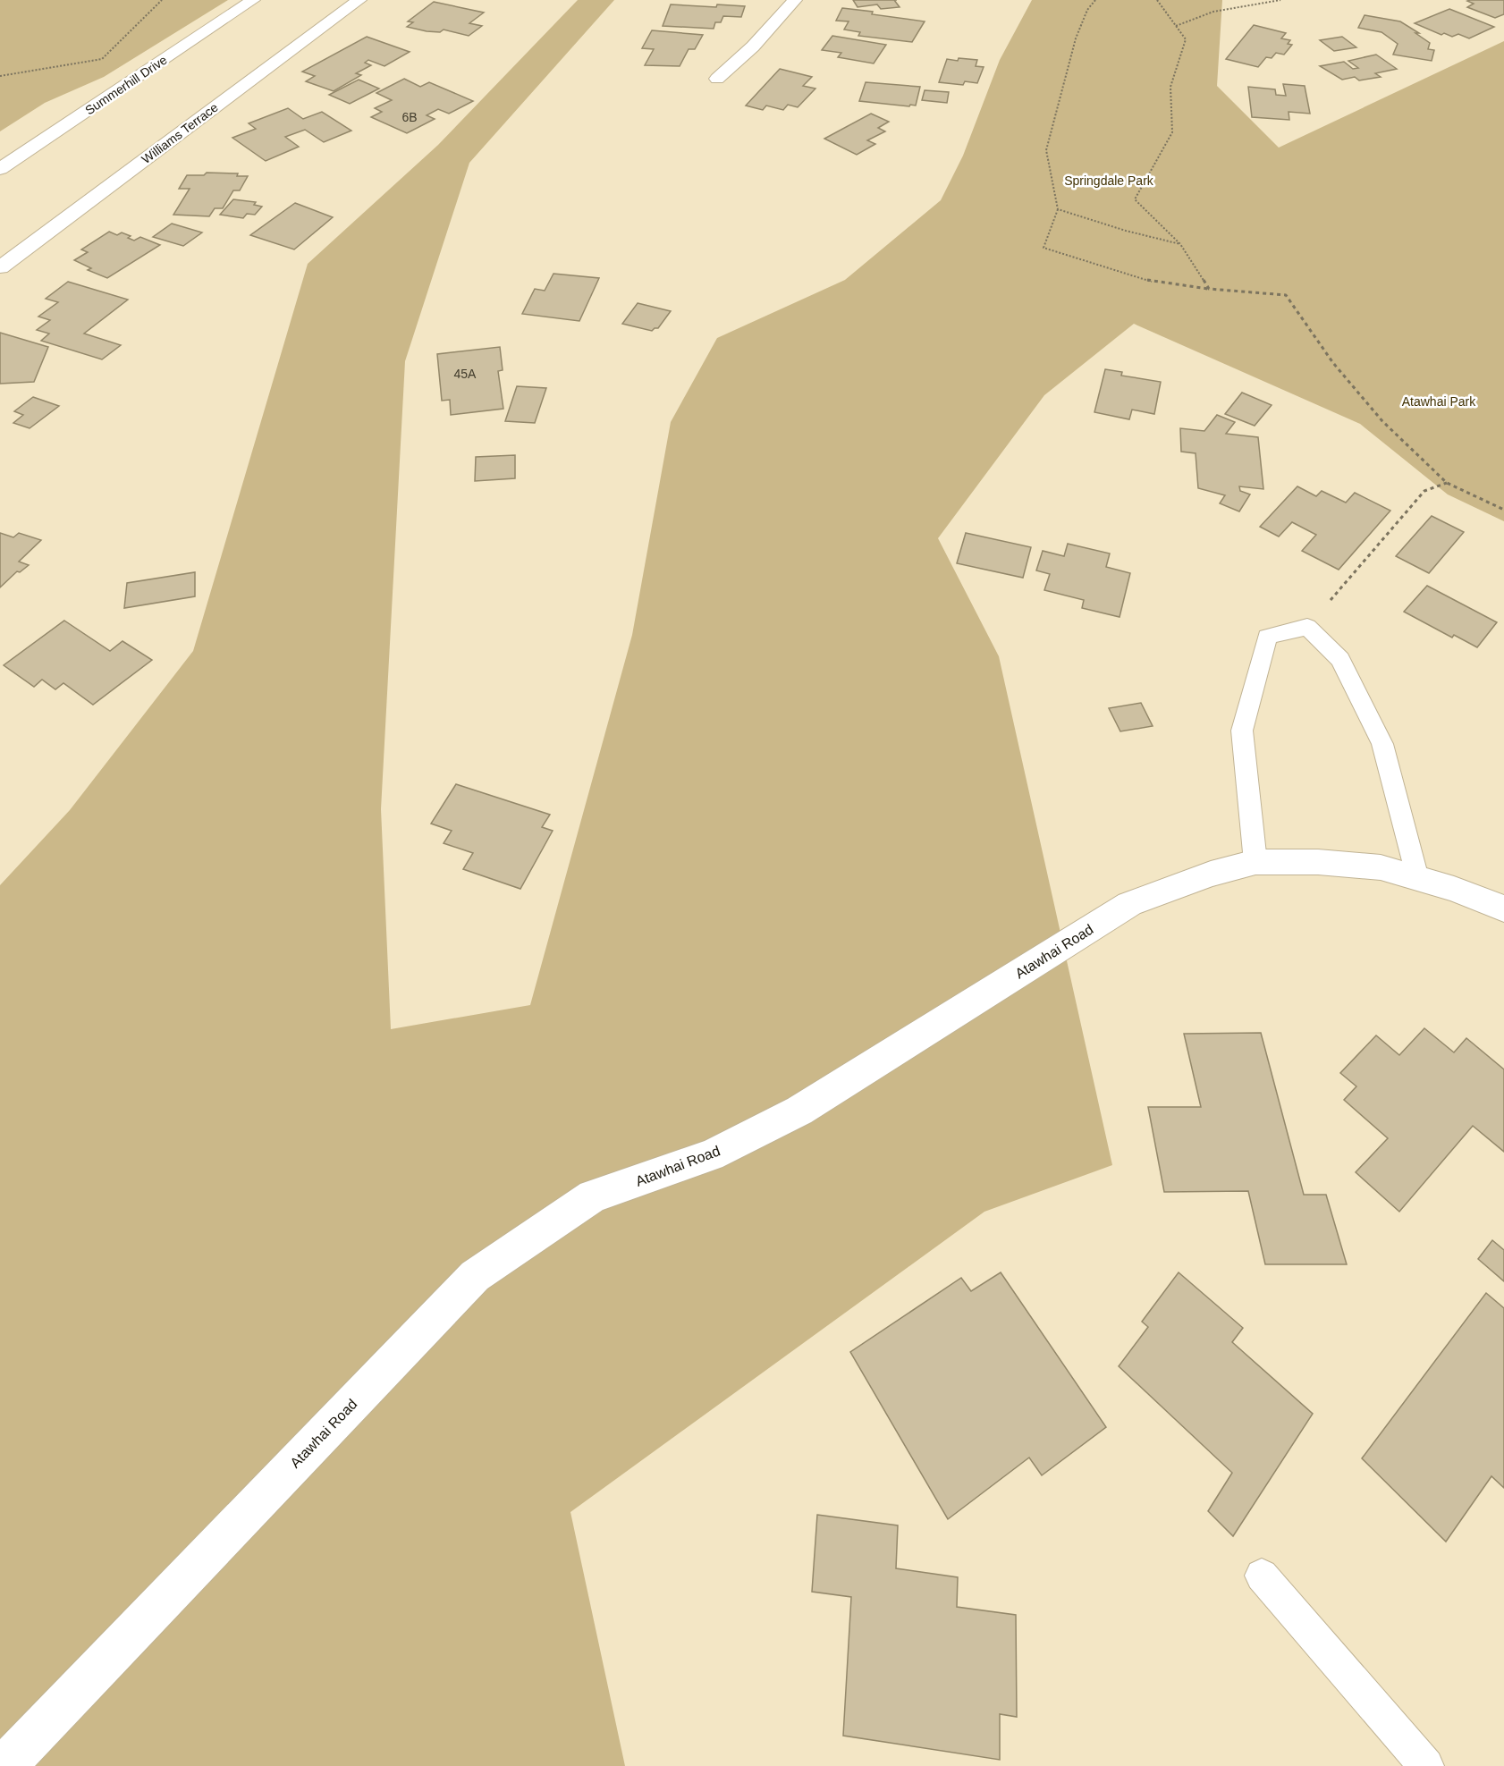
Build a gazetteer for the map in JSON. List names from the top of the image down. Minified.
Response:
{"streets":{"street":["Summerhill Drive","Williams Terrace","Atawhai Road"]},"parks":["Springdale Park","Atawhai Park"],"house_numbers":["6B","45A"]}
